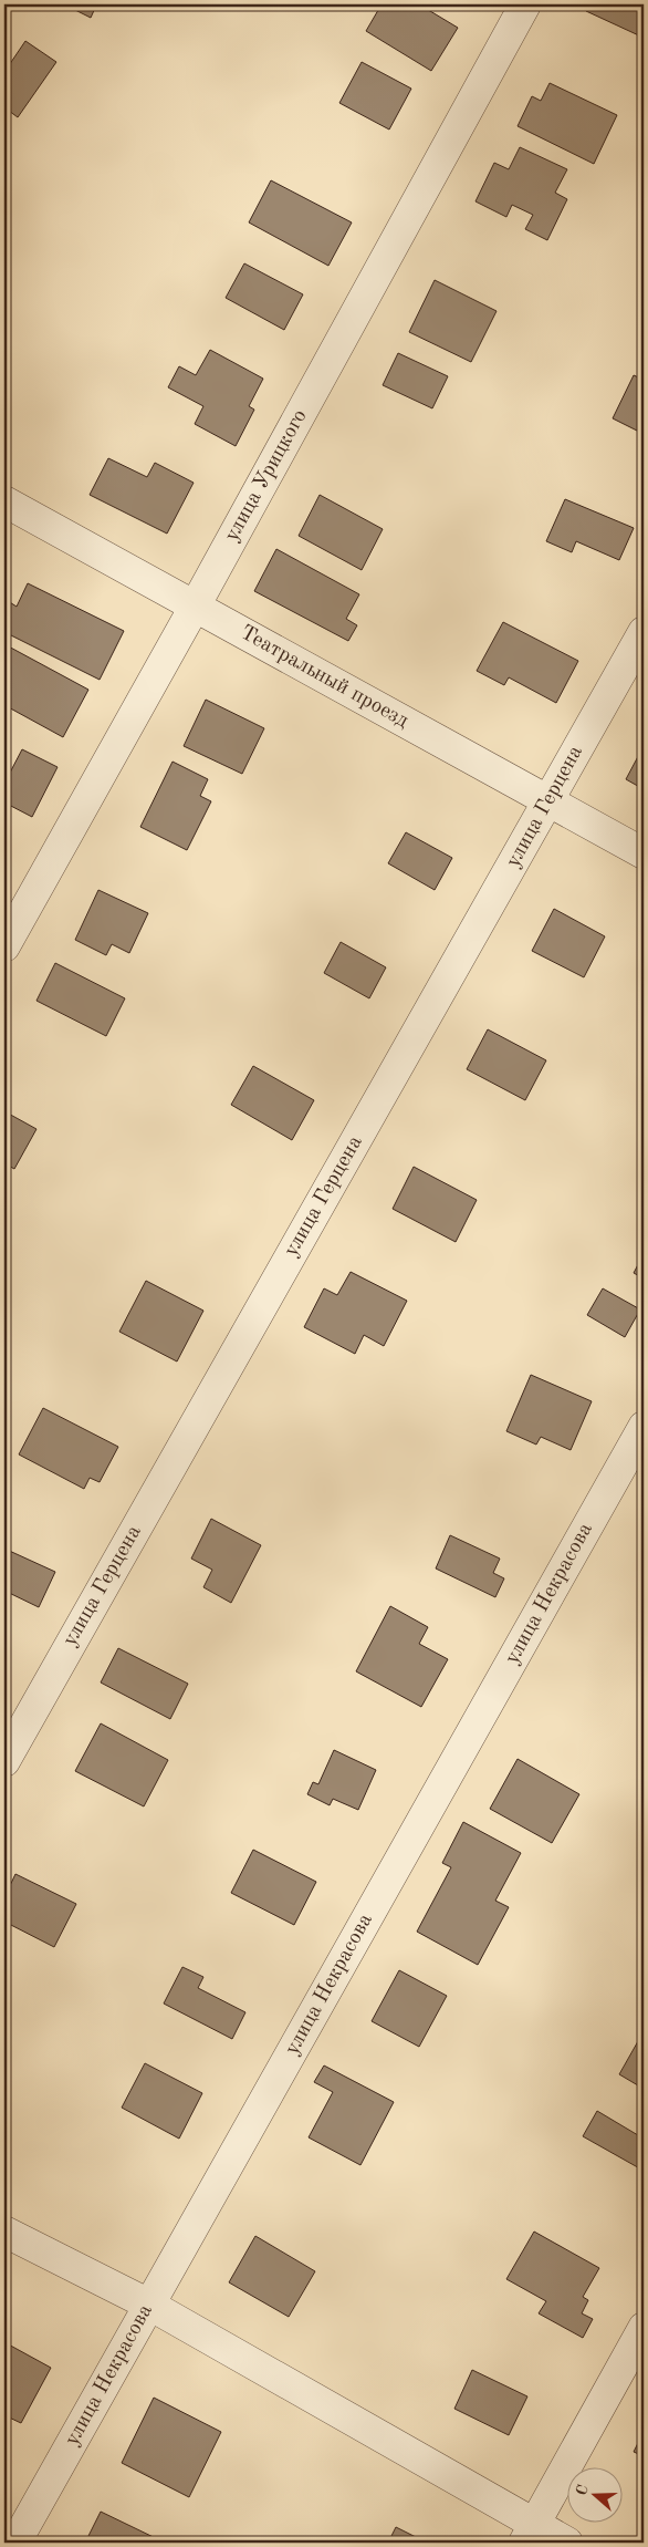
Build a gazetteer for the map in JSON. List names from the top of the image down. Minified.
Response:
{"streets":{"street":["улица Урицкого","Театральный проезд","улица Герцена","улица Некрасова"]},"crossings":[["улица Урицкого","Театральный проезд"],["Театральный проезд","улица Герцена"]],"north":"left"}
